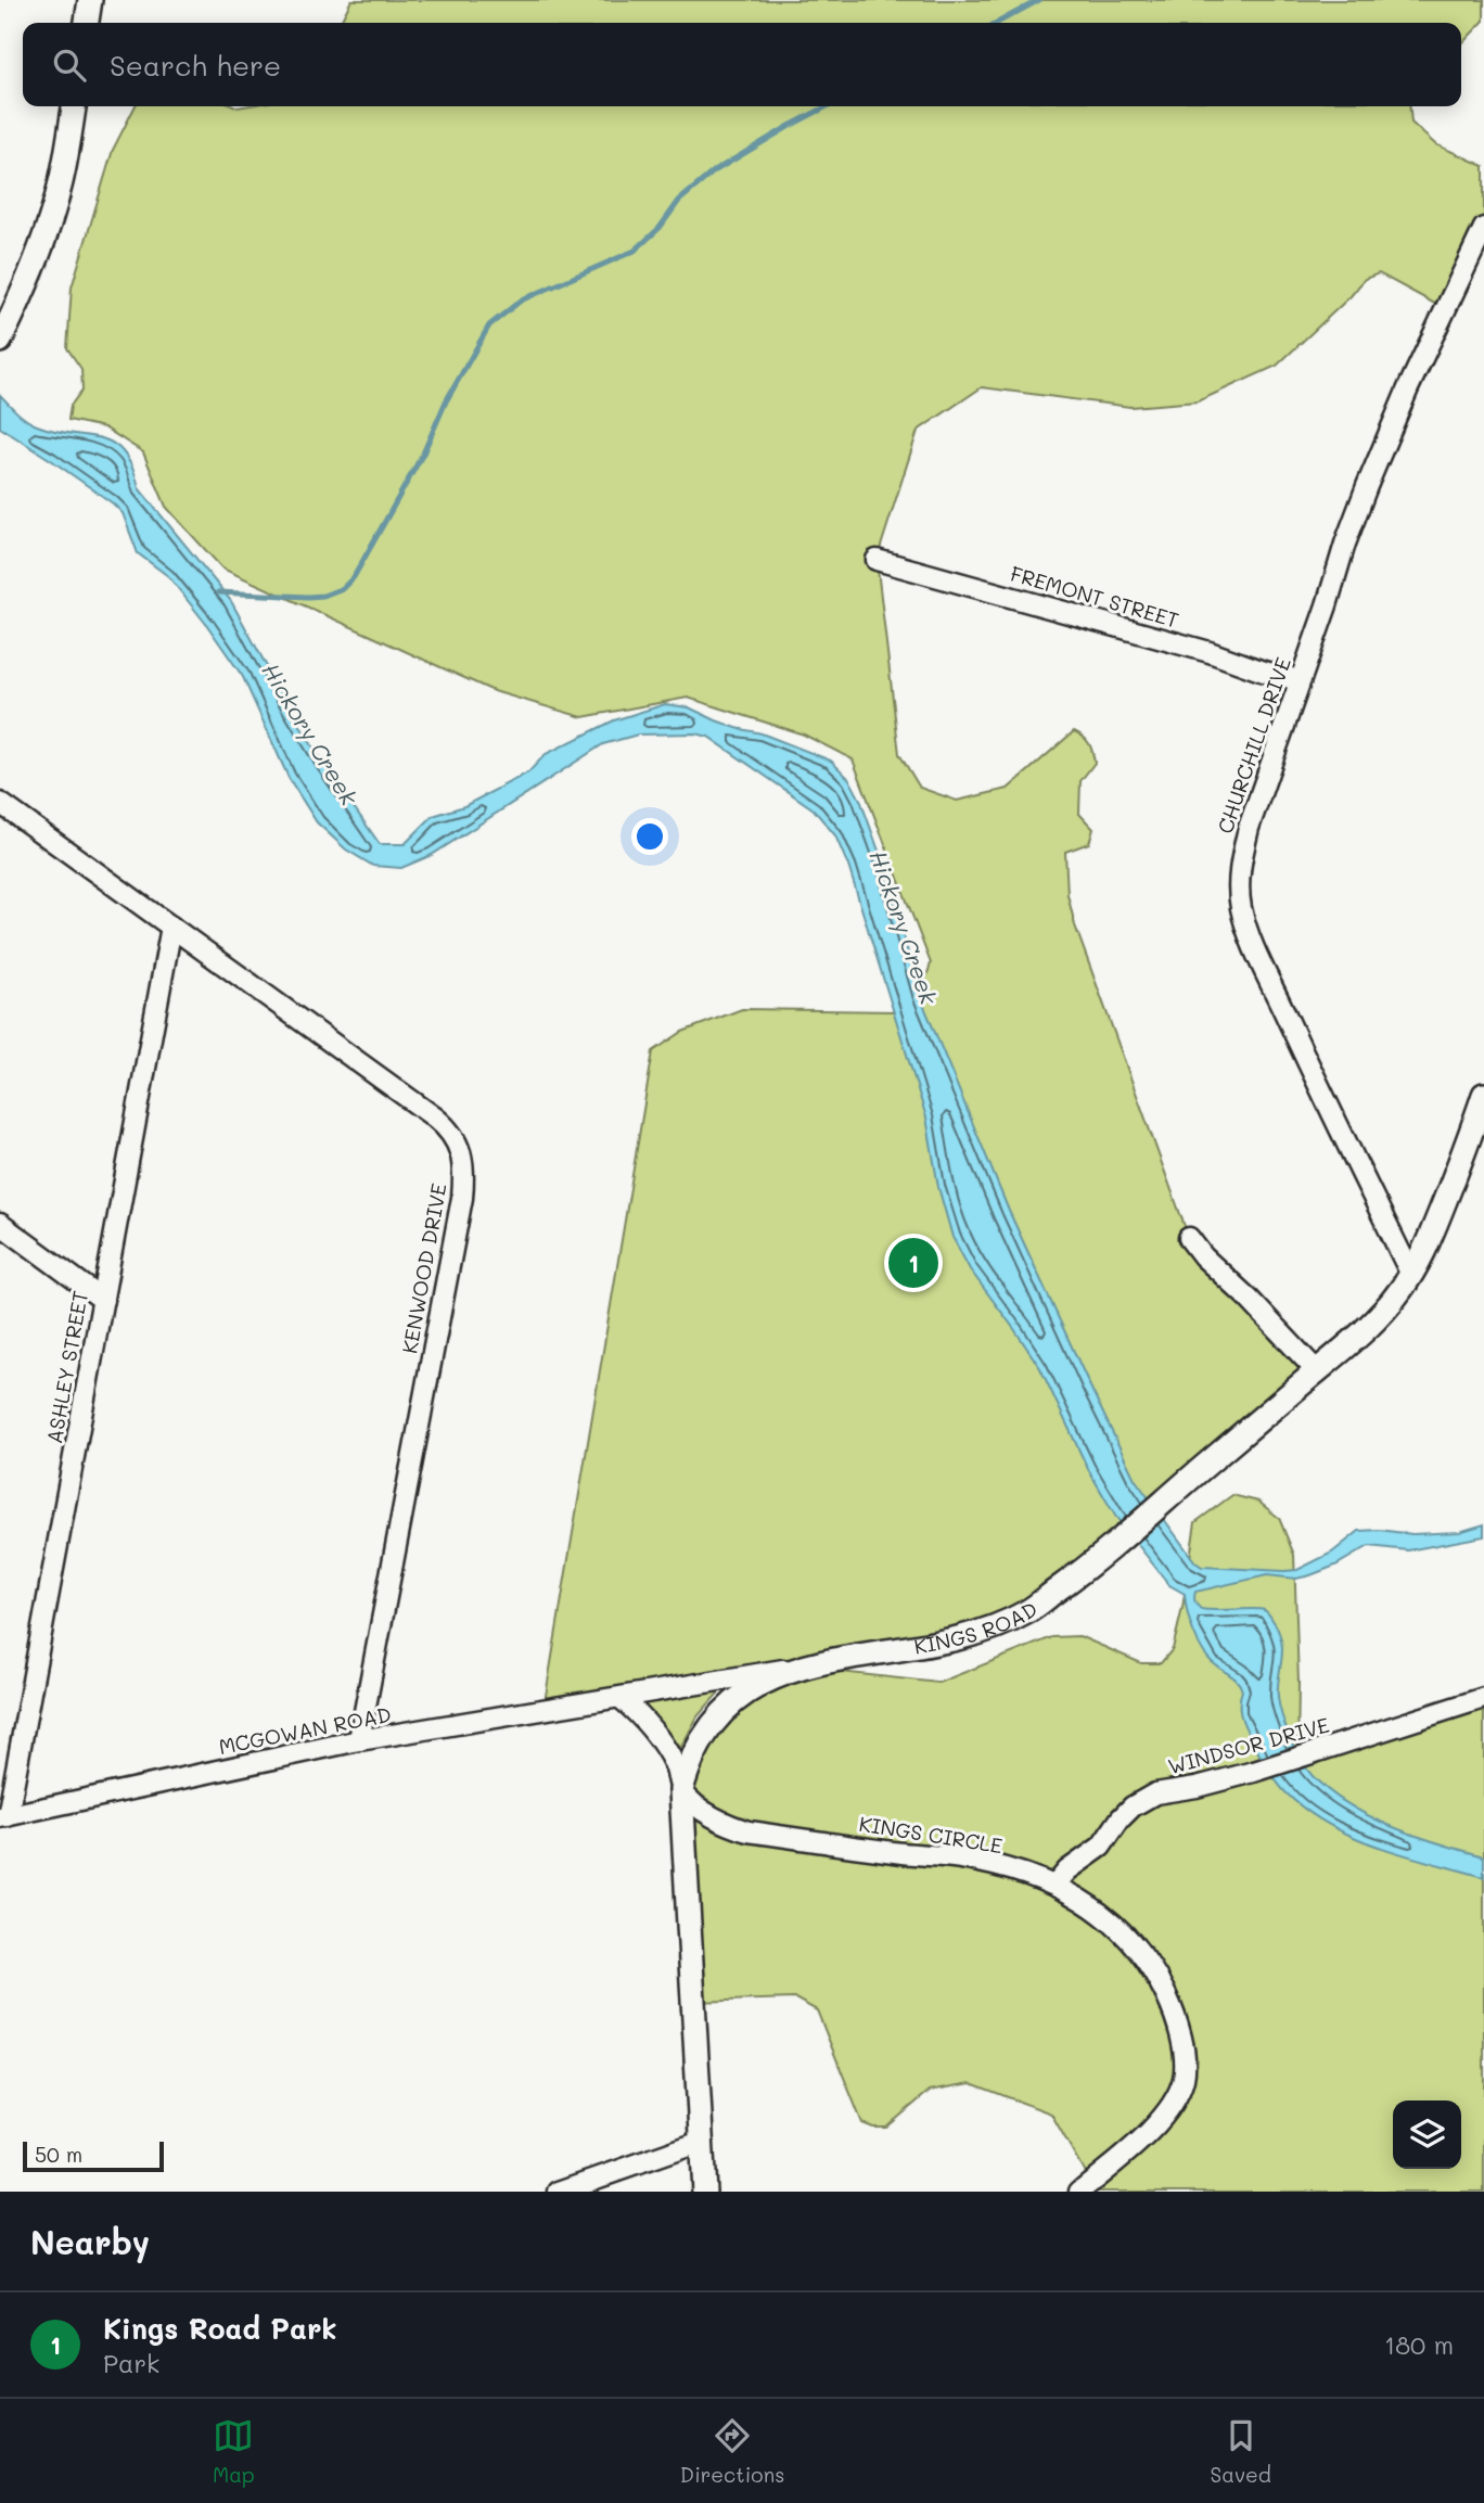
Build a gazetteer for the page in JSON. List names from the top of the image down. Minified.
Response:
{"streets":{"street":["FREMONT STREET","CHURCHILL DRIVE","KENWOOD DRIVE","ASHLEY STREET","KINGS ROAD","MCGOWAN ROAD","WINDSOR DRIVE","KINGS CIRCLE"]},"crossings":[["FREMONT STREET","CHURCHILL DRIVE"],["CHURCHILL DRIVE","KINGS ROAD"],["KENWOOD DRIVE","ASHLEY STREET"],["KENWOOD DRIVE","MCGOWAN ROAD"],["ASHLEY STREET","MCGOWAN ROAD"],["KINGS ROAD","MCGOWAN ROAD"],["KINGS ROAD","KINGS CIRCLE"],["WINDSOR DRIVE","KINGS CIRCLE"]],"water":["Hickory Creek"],"scale_bar":"50 m","page":{"search":"Search here","pins":"1","scale":"50 m","heading":"Nearby","list":[{"mark":"1","name":"Kings Road Park","note":"Park","value":"180 m"}],"nav":["Map","Directions","Saved"]}}
